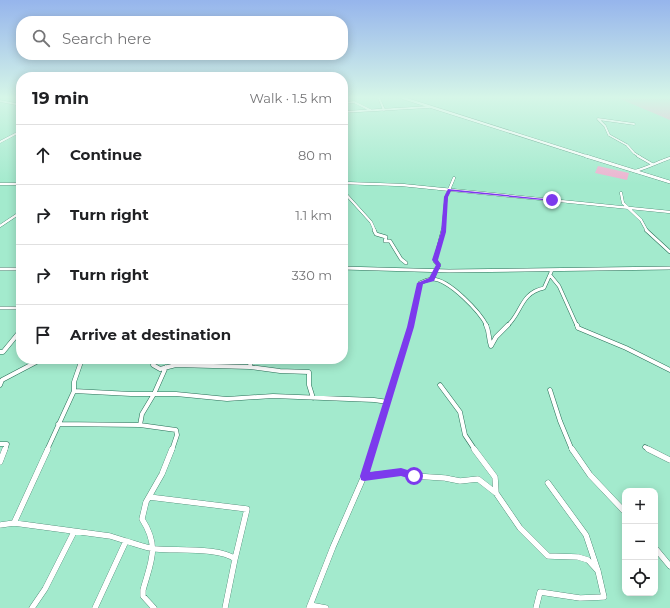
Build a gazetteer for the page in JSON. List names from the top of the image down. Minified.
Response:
{"page":{"search":"Search here","heading":["19 min","Walk · 1.5 km"],"list":[["Continue","80 m"],["Turn right","1.1 km"],["Turn right","330 m"],"Arrive at destination"],"map_buttons":["+","−"]}}
